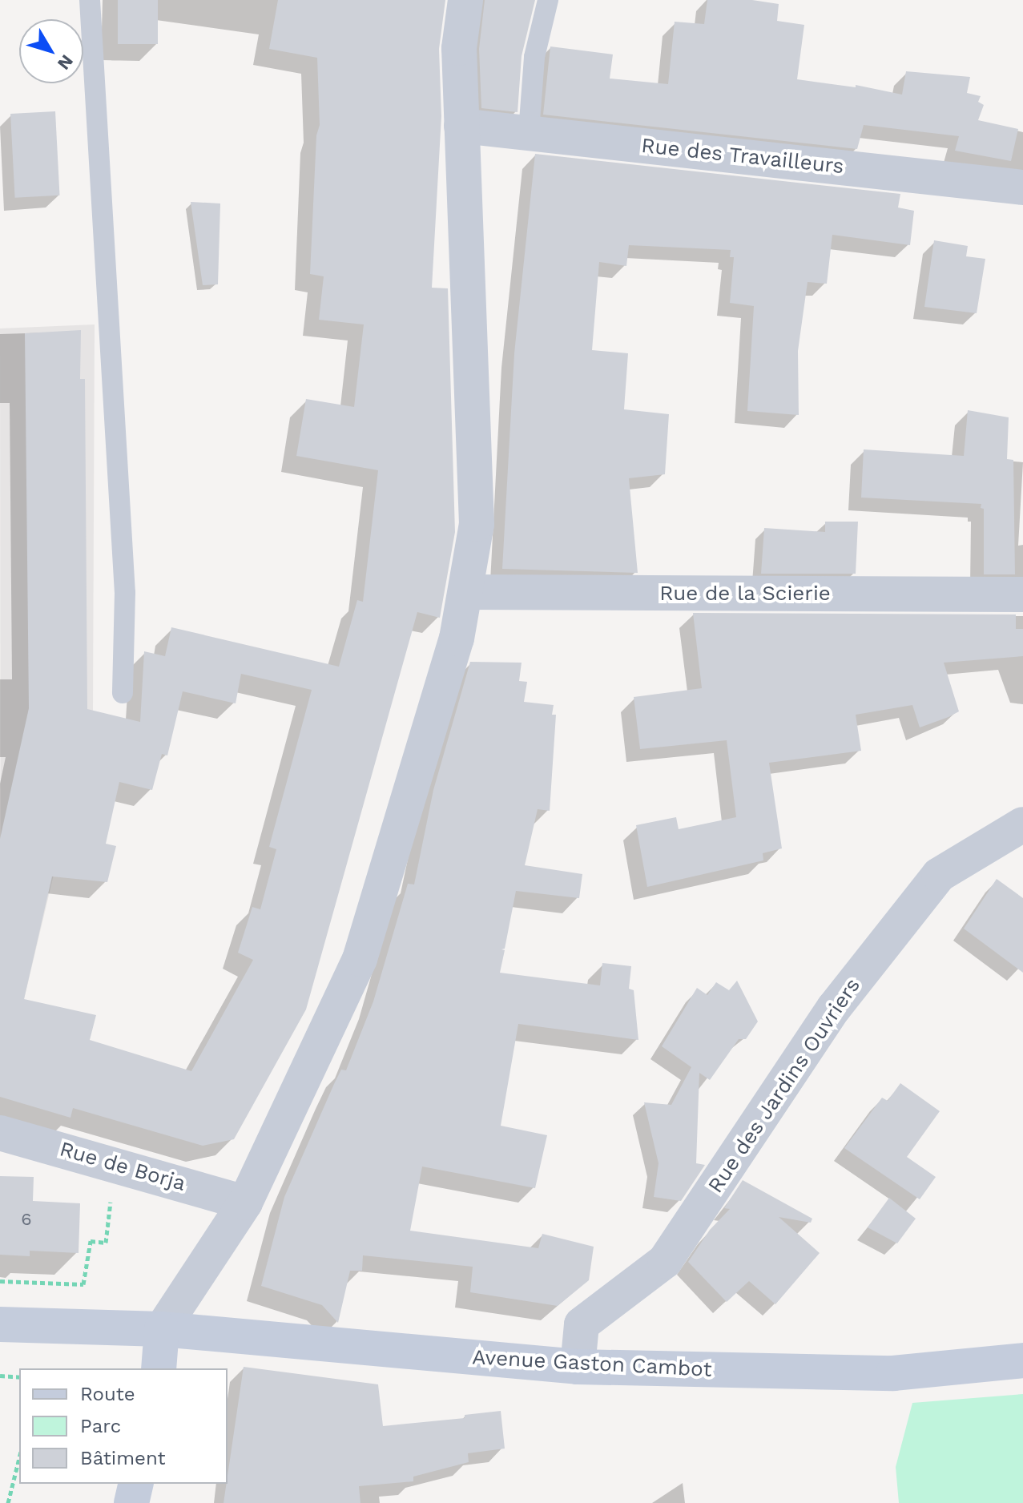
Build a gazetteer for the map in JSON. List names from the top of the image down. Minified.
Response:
{"streets":{"street":["Rue des Travailleurs","Rue de la Scierie","Rue des Jardins Ouvriers","Rue de Borja","Avenue Gaston Cambot"]},"crossings":[["Rue des Jardins Ouvriers","Avenue Gaston Cambot"]],"house_numbers":["6"],"legend":["Route","Parc","Bâtiment"],"north":"bottom right"}
